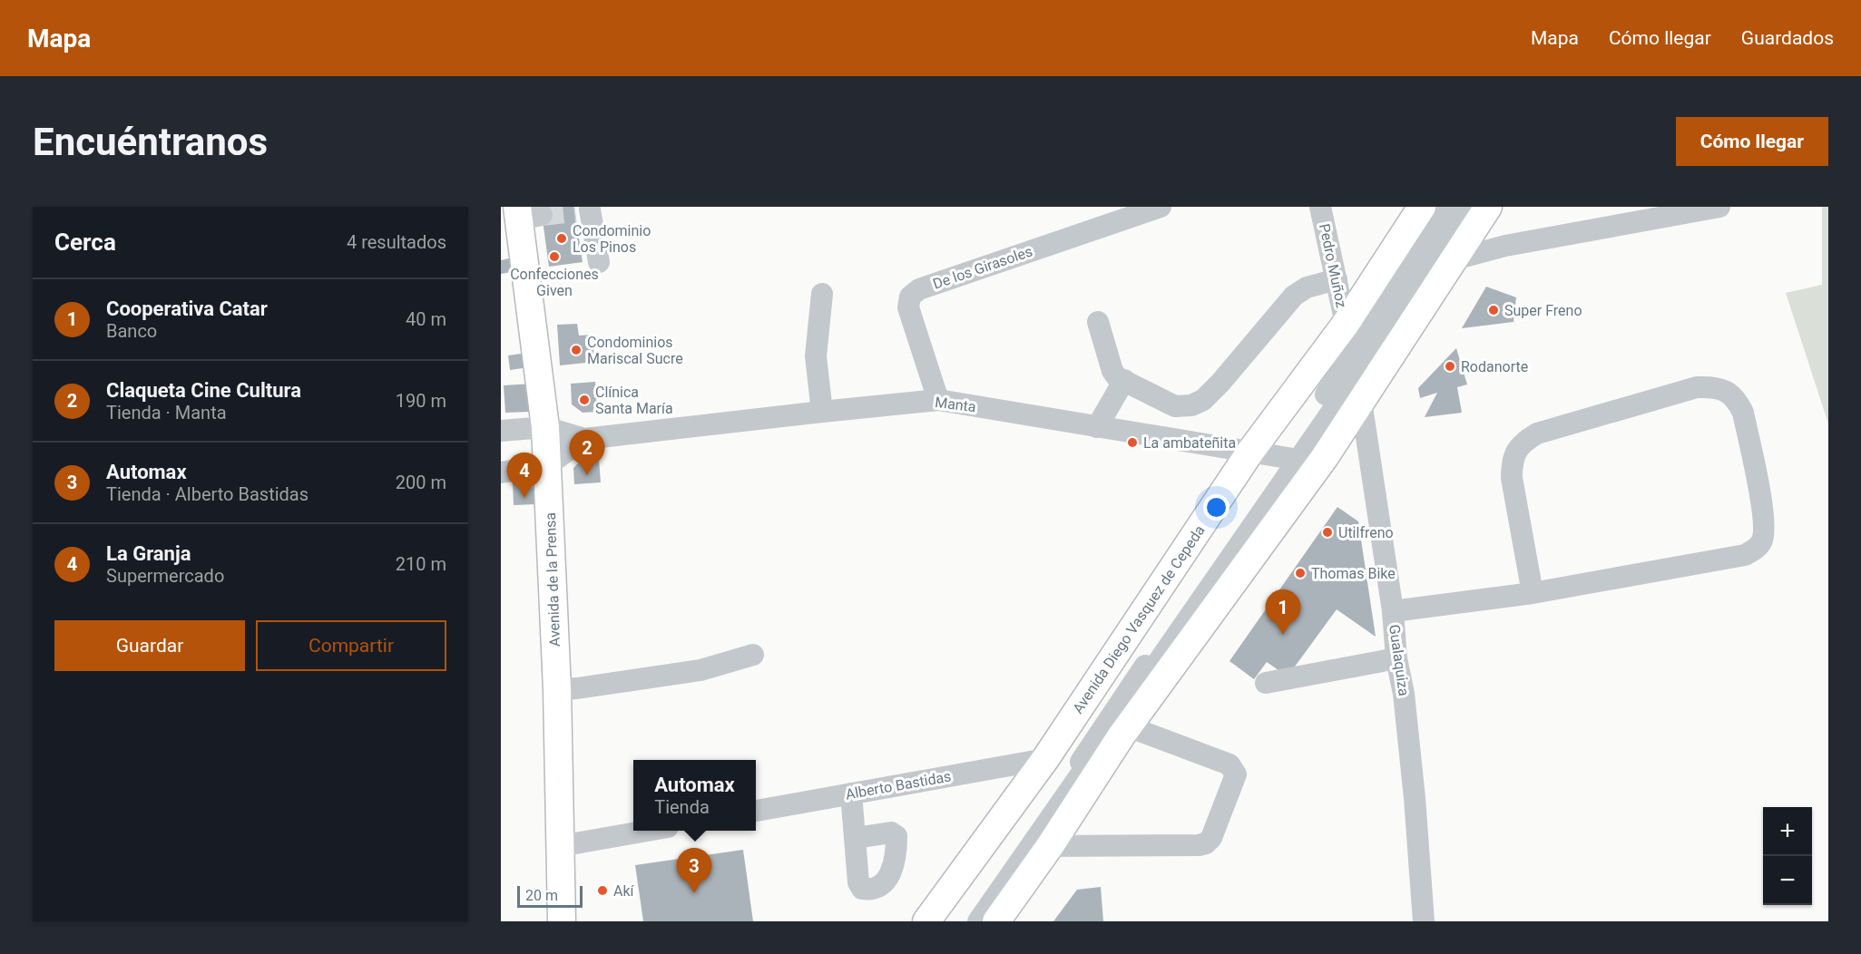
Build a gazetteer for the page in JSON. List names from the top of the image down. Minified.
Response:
{"streets":{"main road":["Avenida de la Prensa","Avenida Diego Vasquez de Cepeda"],"street":["Pedro Muñoz","De los Girasoles","Manta","Gualaquiza","Alberto Bastidas"]},"crossings":[["Pedro Muñoz","Avenida Diego Vasquez de Cepeda"],["De los Girasoles","Manta"],["Manta","Avenida de la Prensa"],["Manta","Avenida Diego Vasquez de Cepeda"],["Avenida Diego Vasquez de Cepeda","Alberto Bastidas"]],"places":["Condominio Los Pinos","Confecciones Given","Super Freno","Condominios Mariscal Sucre","Rodanorte","Clínica Santa María","La ambateñita","Utilfreno","Thomas Bike","Akí"],"scale_bar":"20 m","page":{"header":"Mapa","nav":["Mapa","Cómo llegar","Guardados"],"buttons":["Cómo llegar",["Guardar","Compartir"]],"title":"Encuéntranos","heading":["Cerca","4 resultados"],"list":[{"mark":"1","name":"Cooperativa Catar","note":"Banco","value":"40 m"},{"mark":"2","name":"Claqueta Cine Cultura","note":"Tienda · Manta","value":"190 m"},{"mark":"3","name":"Automax","note":"Tienda · Alberto Bastidas","value":"200 m"},{"mark":"4","name":"La Granja","note":"Supermercado","value":"210 m"}],"pins":["2","4","1","3"],"popup":["Automax","Tienda"],"map_buttons":["+","−"],"scale":"20 m"}}
